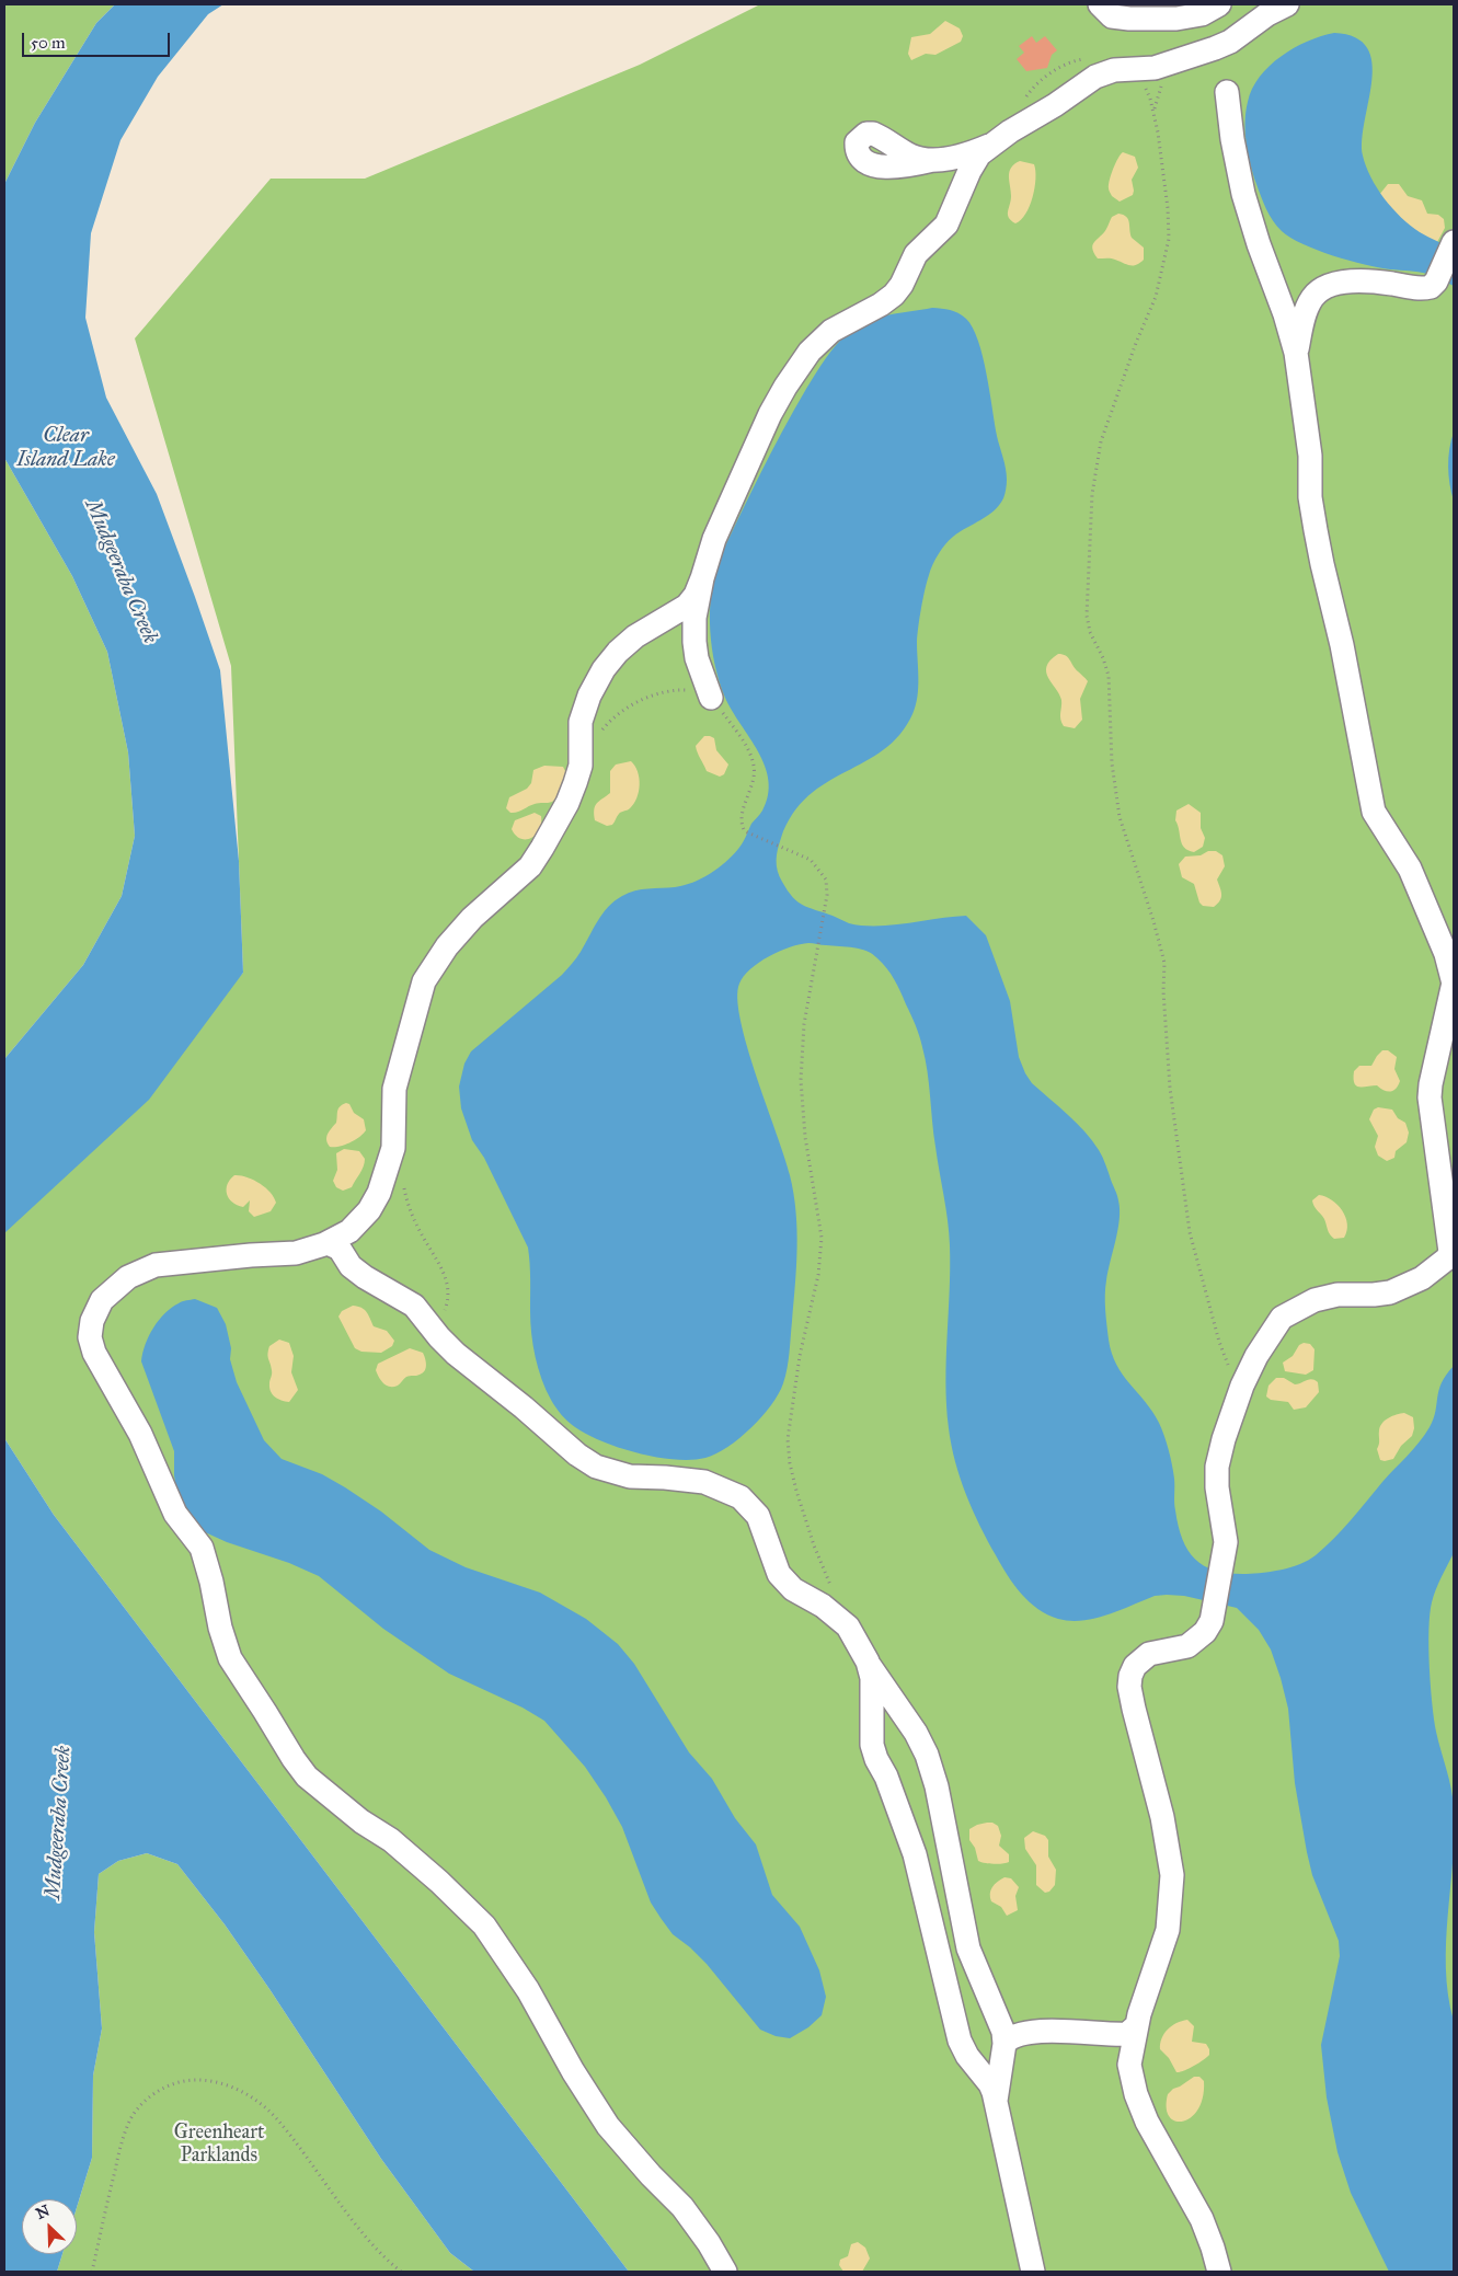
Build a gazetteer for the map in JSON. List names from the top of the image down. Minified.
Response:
{"water":["Clear Island Lake","Mudgeeraba Creek"],"parks":["Greenheart Parklands"],"scale_bar":"50 m","north":"top left"}
